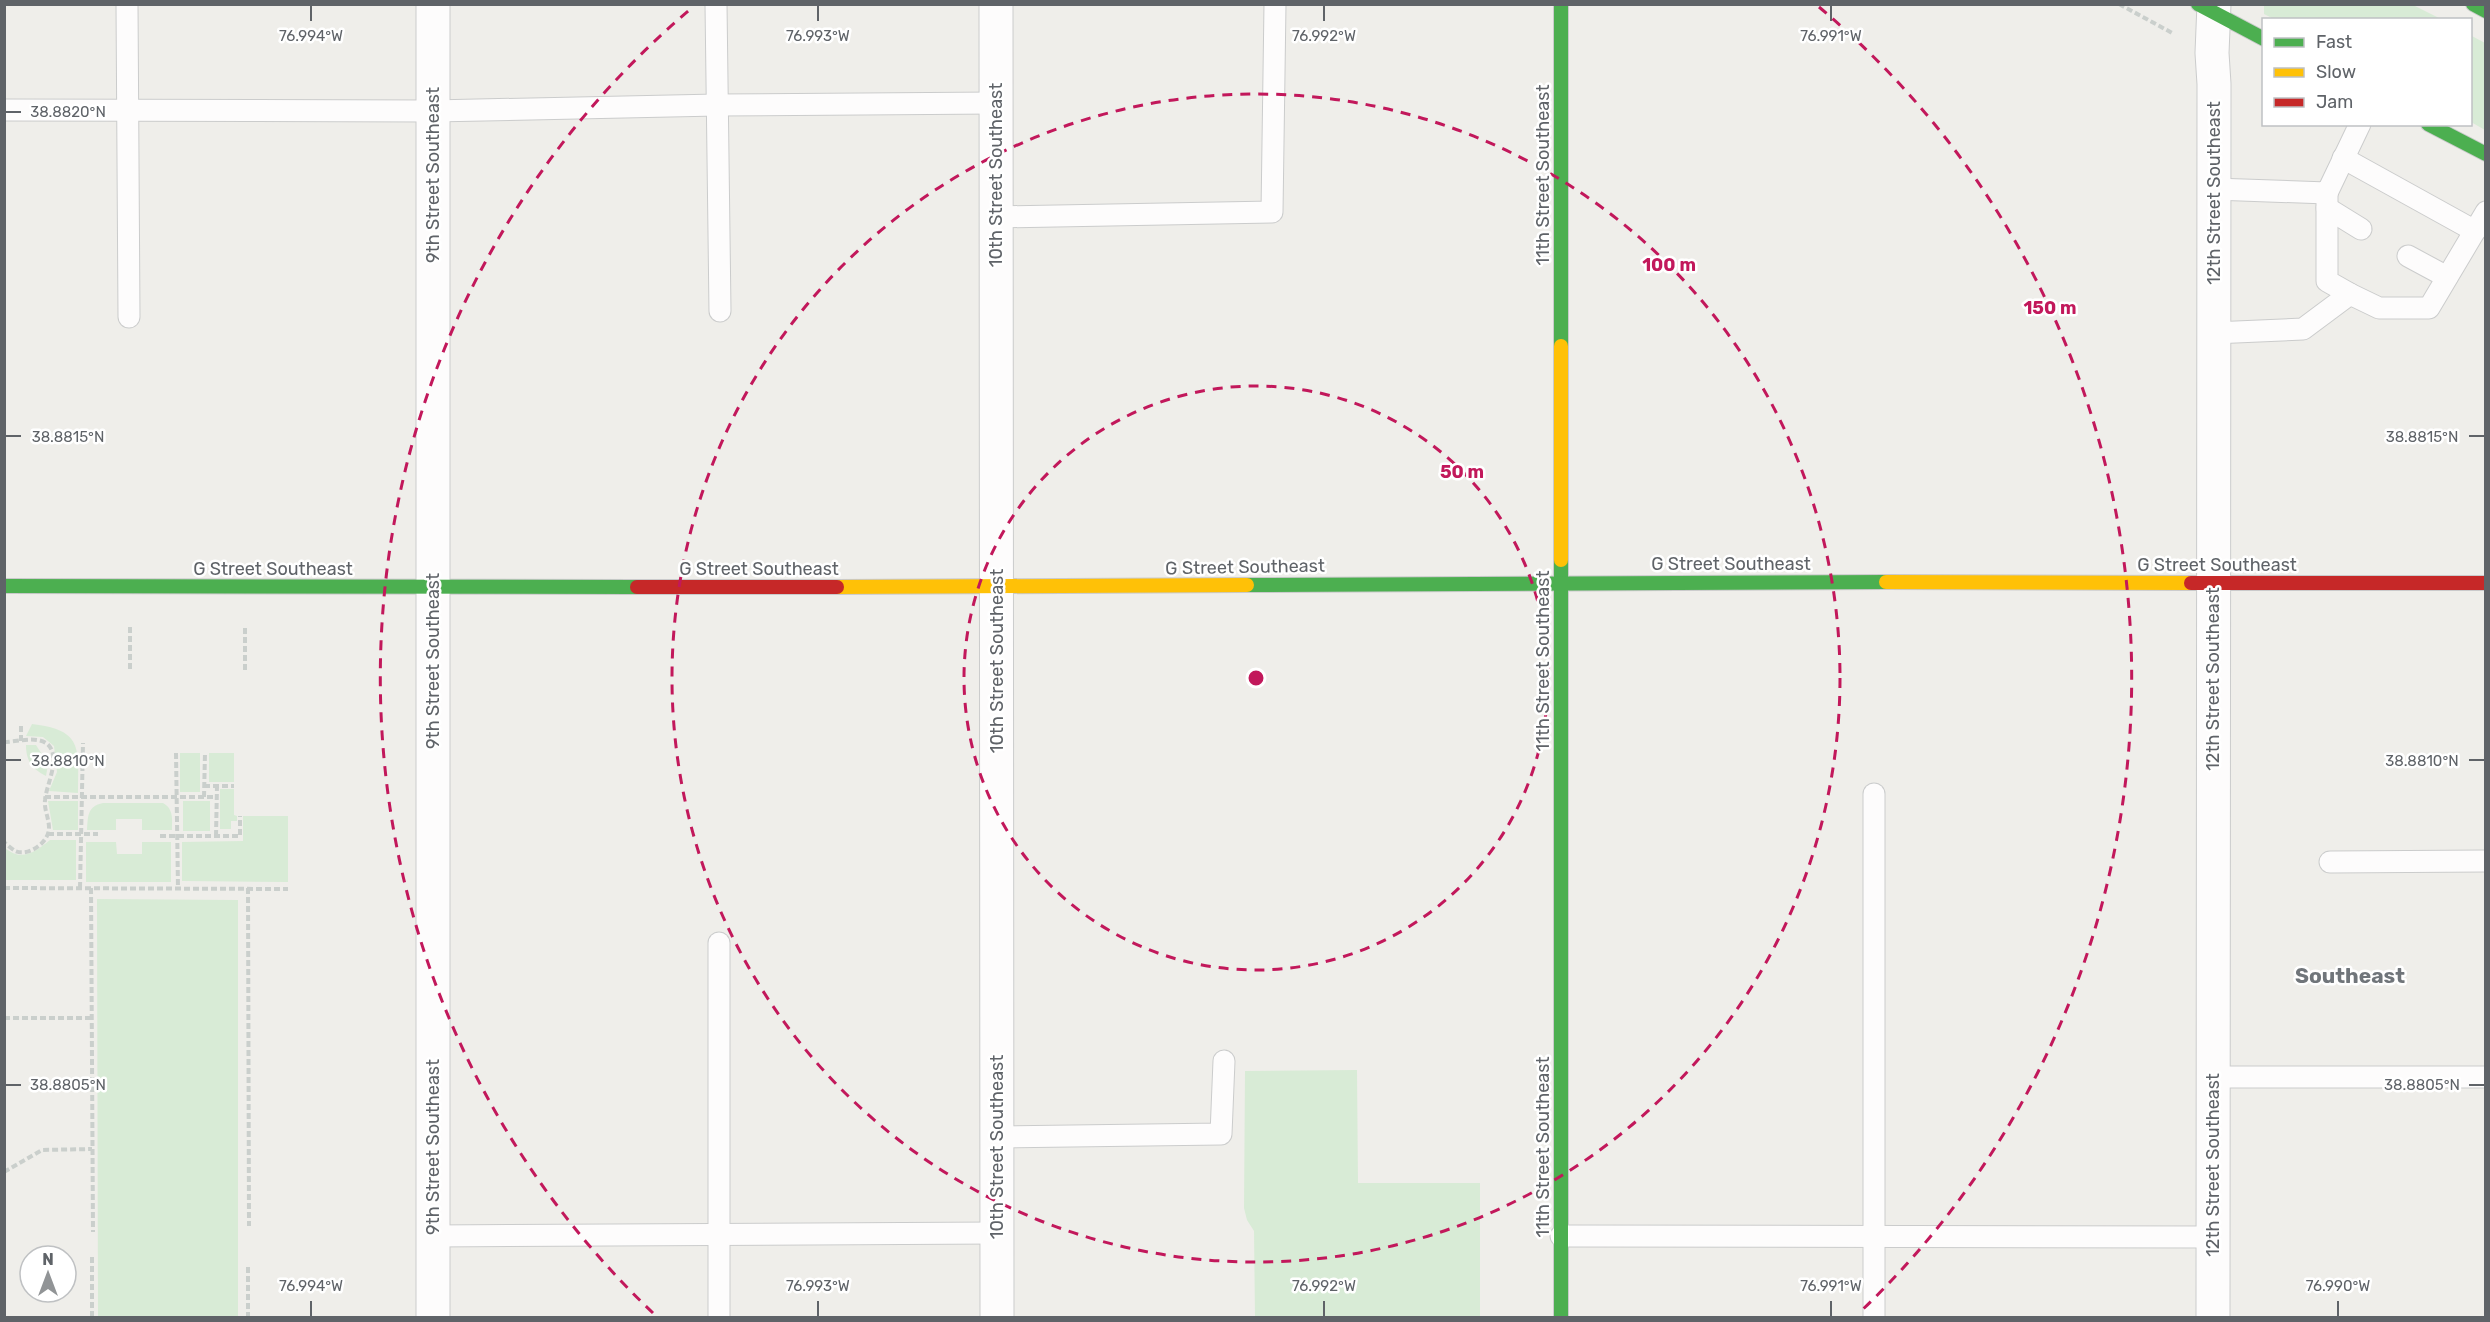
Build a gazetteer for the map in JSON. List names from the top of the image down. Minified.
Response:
{"streets":{"street":["9th Street Southeast","10th Street Southeast","11th Street Southeast","12th Street Southeast","G Street Southeast"]},"crossings":[["9th Street Southeast","G Street Southeast"],["10th Street Southeast","G Street Southeast"],["11th Street Southeast","G Street Southeast"],["12th Street Southeast","G Street Southeast"]],"districts":["Southeast"],"legend":["Fast","Slow","Jam"],"north":"top","coordinates":["76.994°W","76.993°W","76.992°W","76.991°W","38.8820°N","38.8815°N","38.8810°N","38.8805°N","76.990°W"],"rings":["100 m","150 m","50 m"]}
